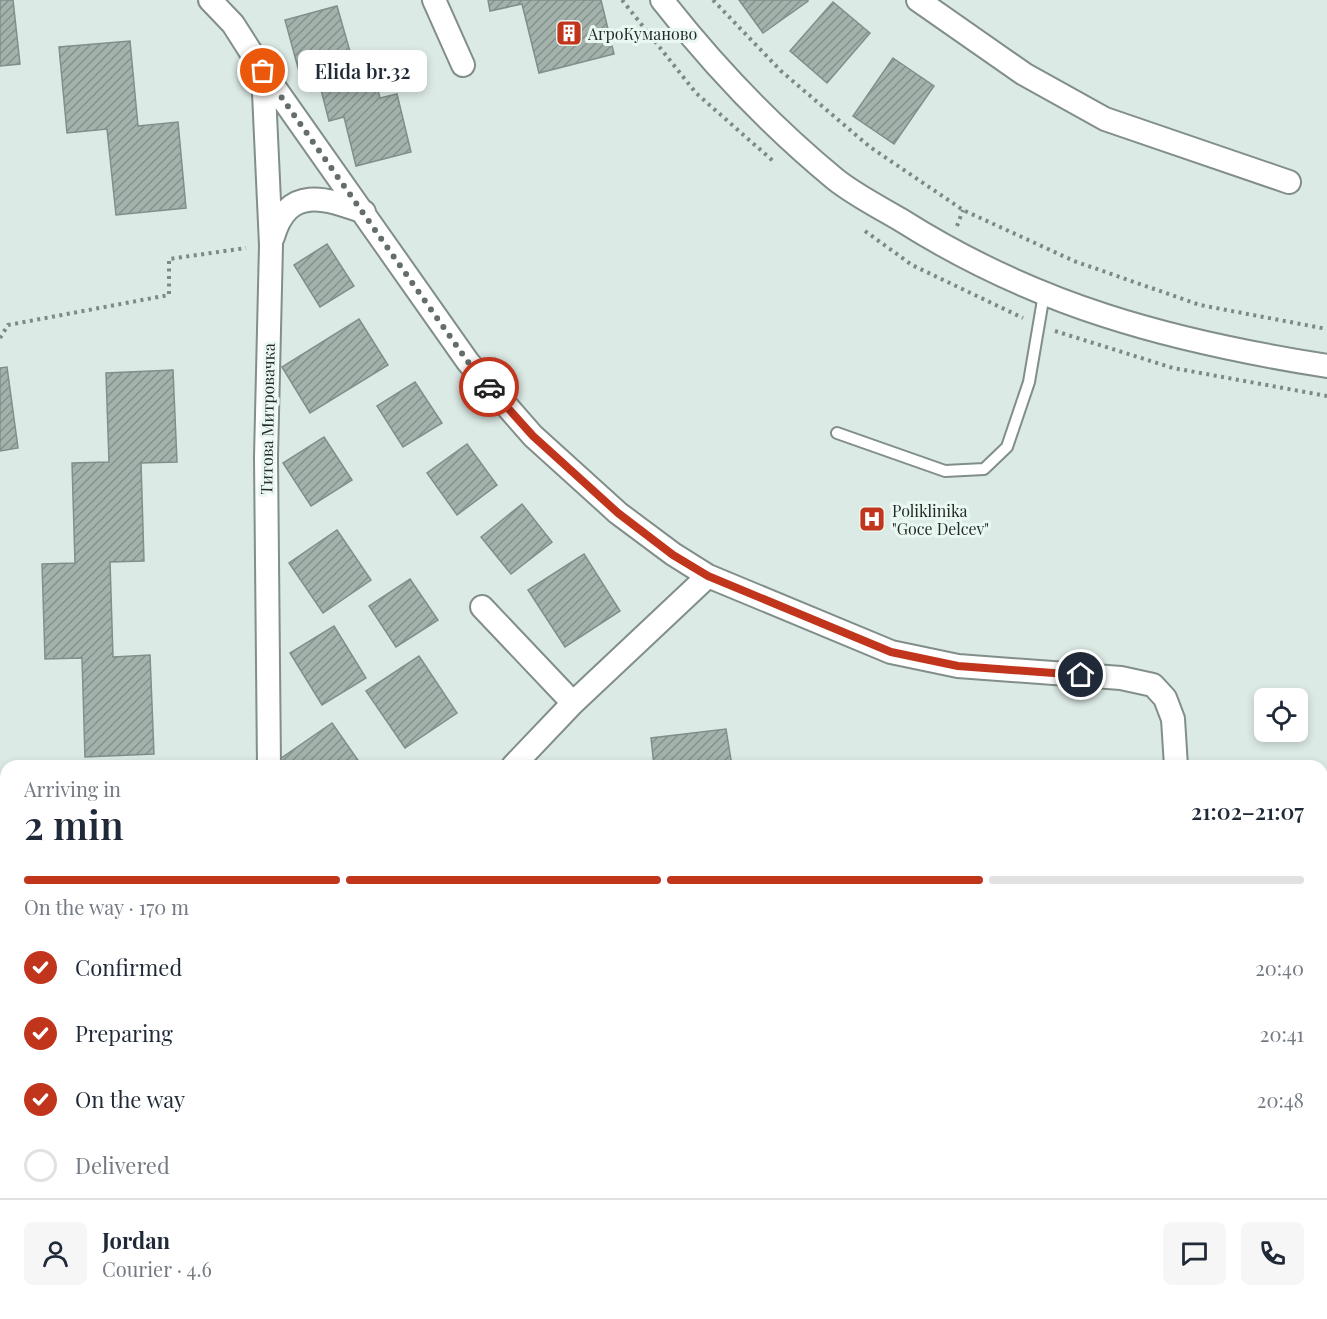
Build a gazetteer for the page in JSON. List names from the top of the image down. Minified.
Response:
{"streets":{"street":["Титова Митровачка"]},"places":{"building":["АгроКуманово"],"other":["Elida br.32"],"hospital":["Poliklinika \"Goce Delcev\""]},"page":{"bubble":"Elida br.32","heading":["2 min","Arriving in","21:02–21:07"],"panel":["Jordan","Courier · 4.6"],"bar":"On the way · 170 m","list":[["Confirmed","20:40"],["Preparing","20:41"],["On the way","20:48"],"Delivered"]}}
